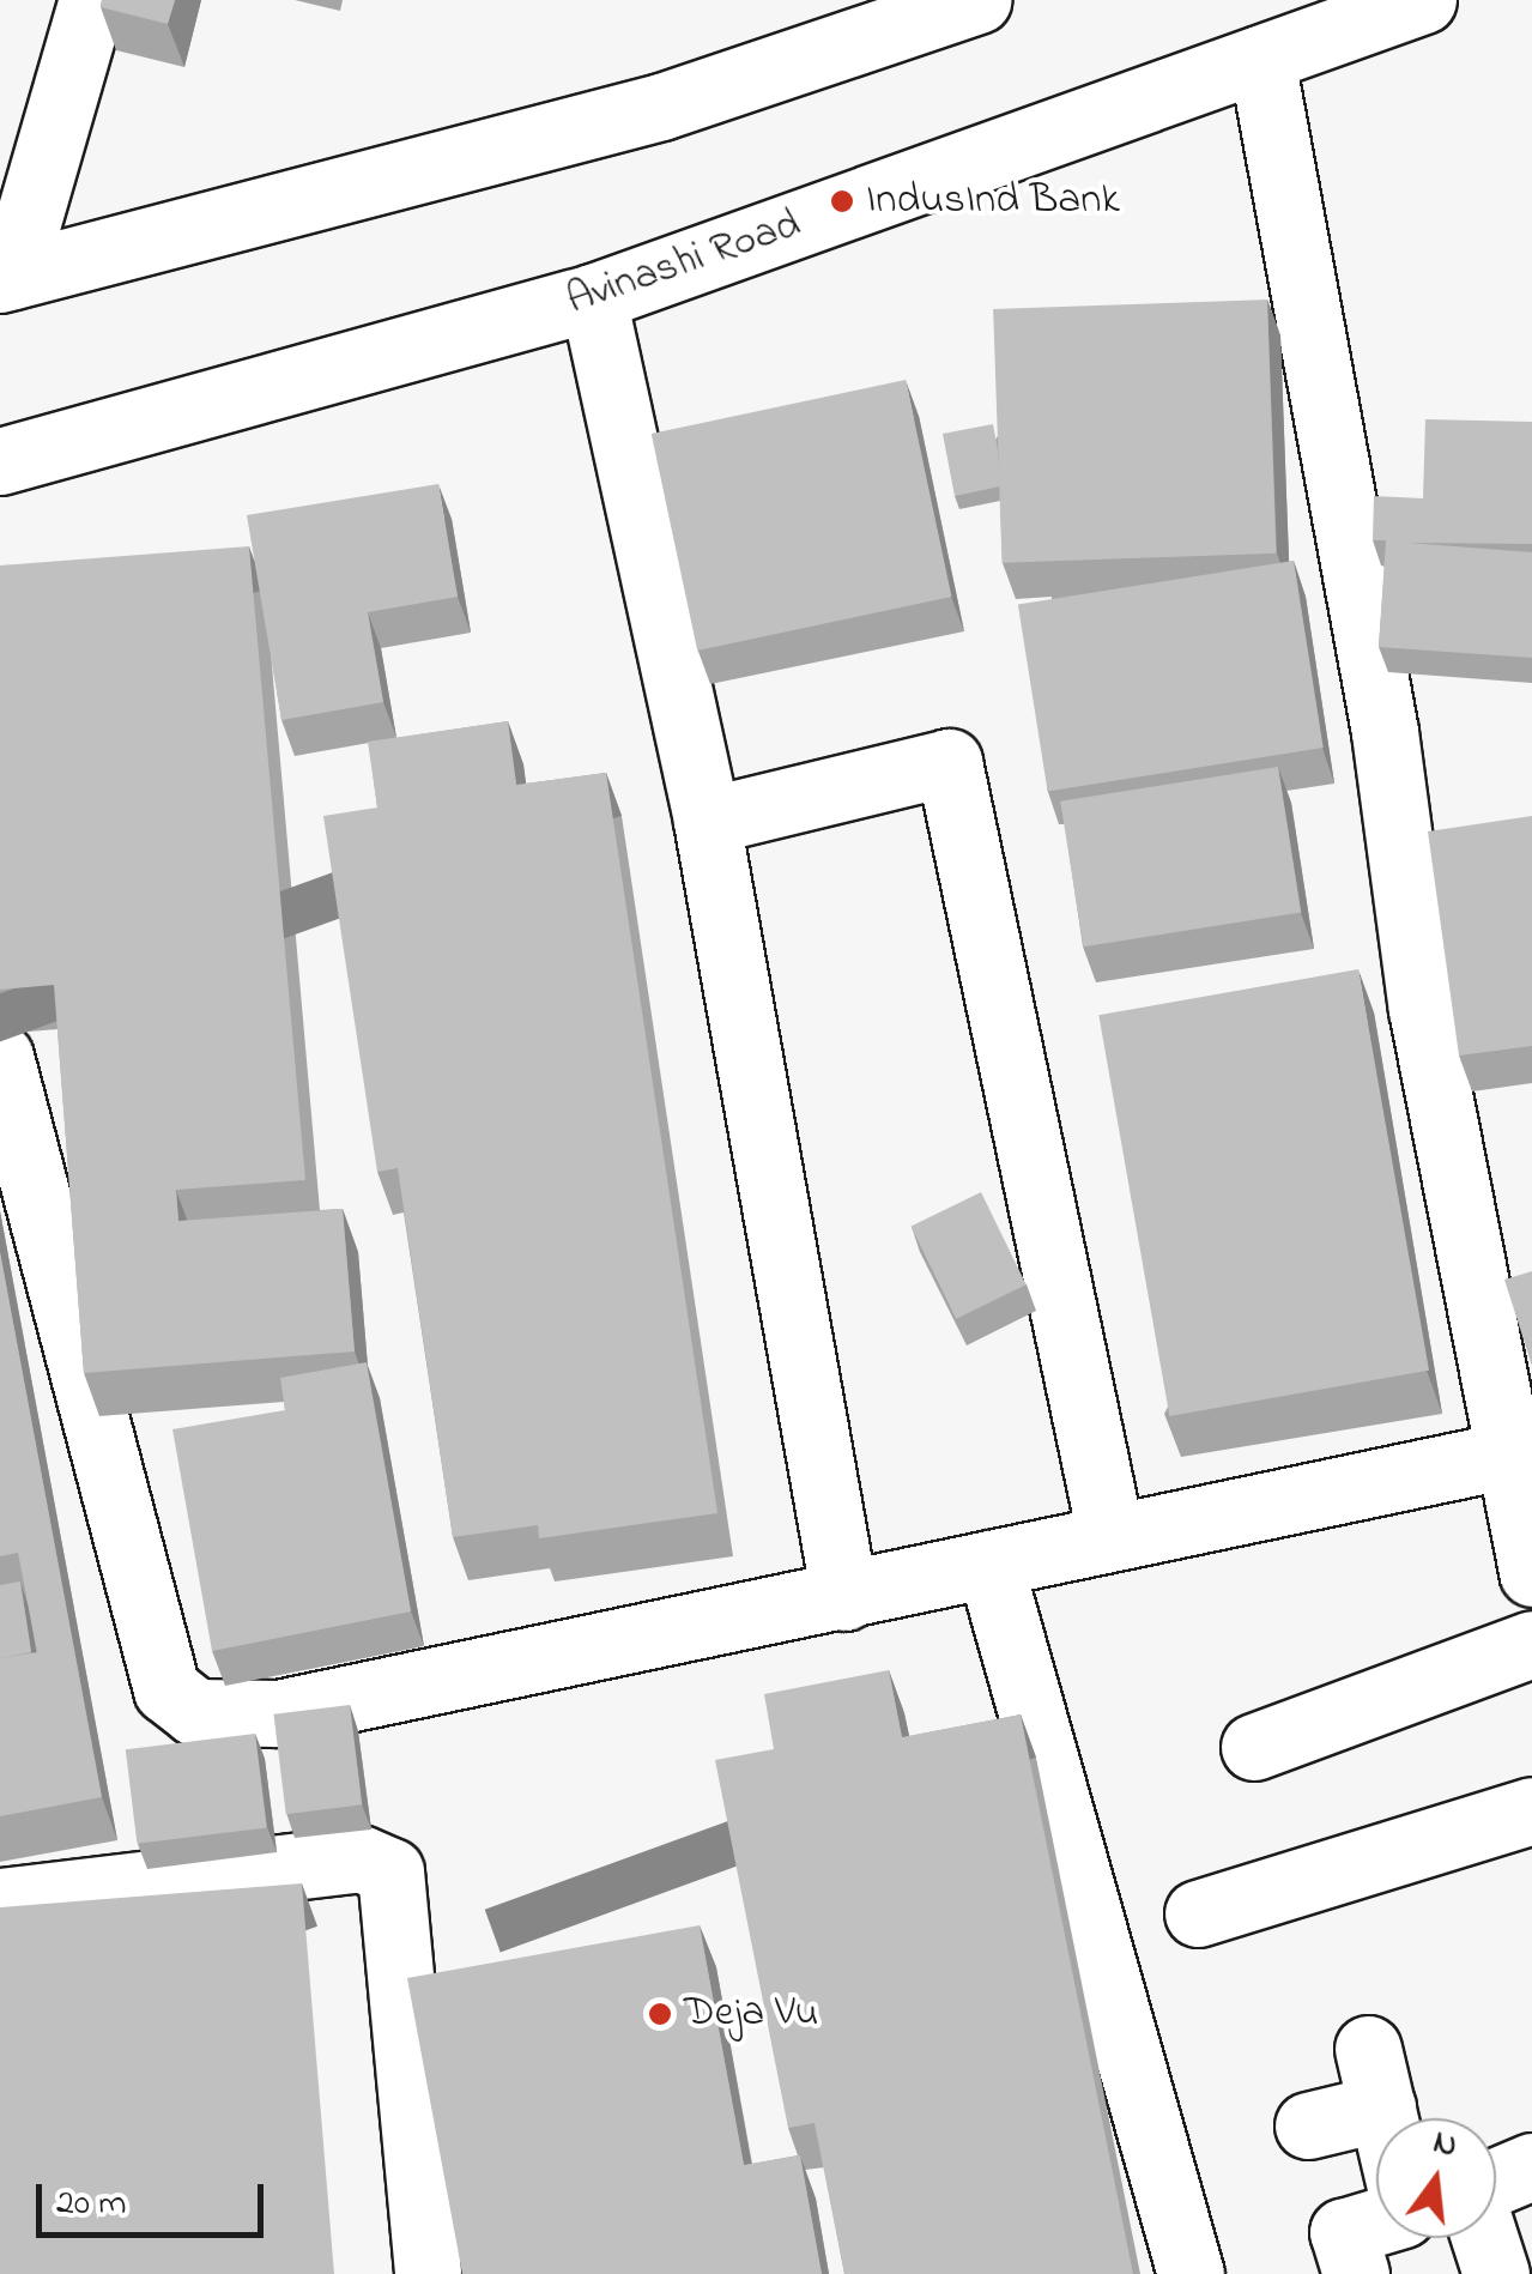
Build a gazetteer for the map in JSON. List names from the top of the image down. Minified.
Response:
{"streets":{"main road":["Avinashi Road"]},"places":["IndusInd Bank","Deja Vu"],"scale_bar":"20 m","north":"top"}
